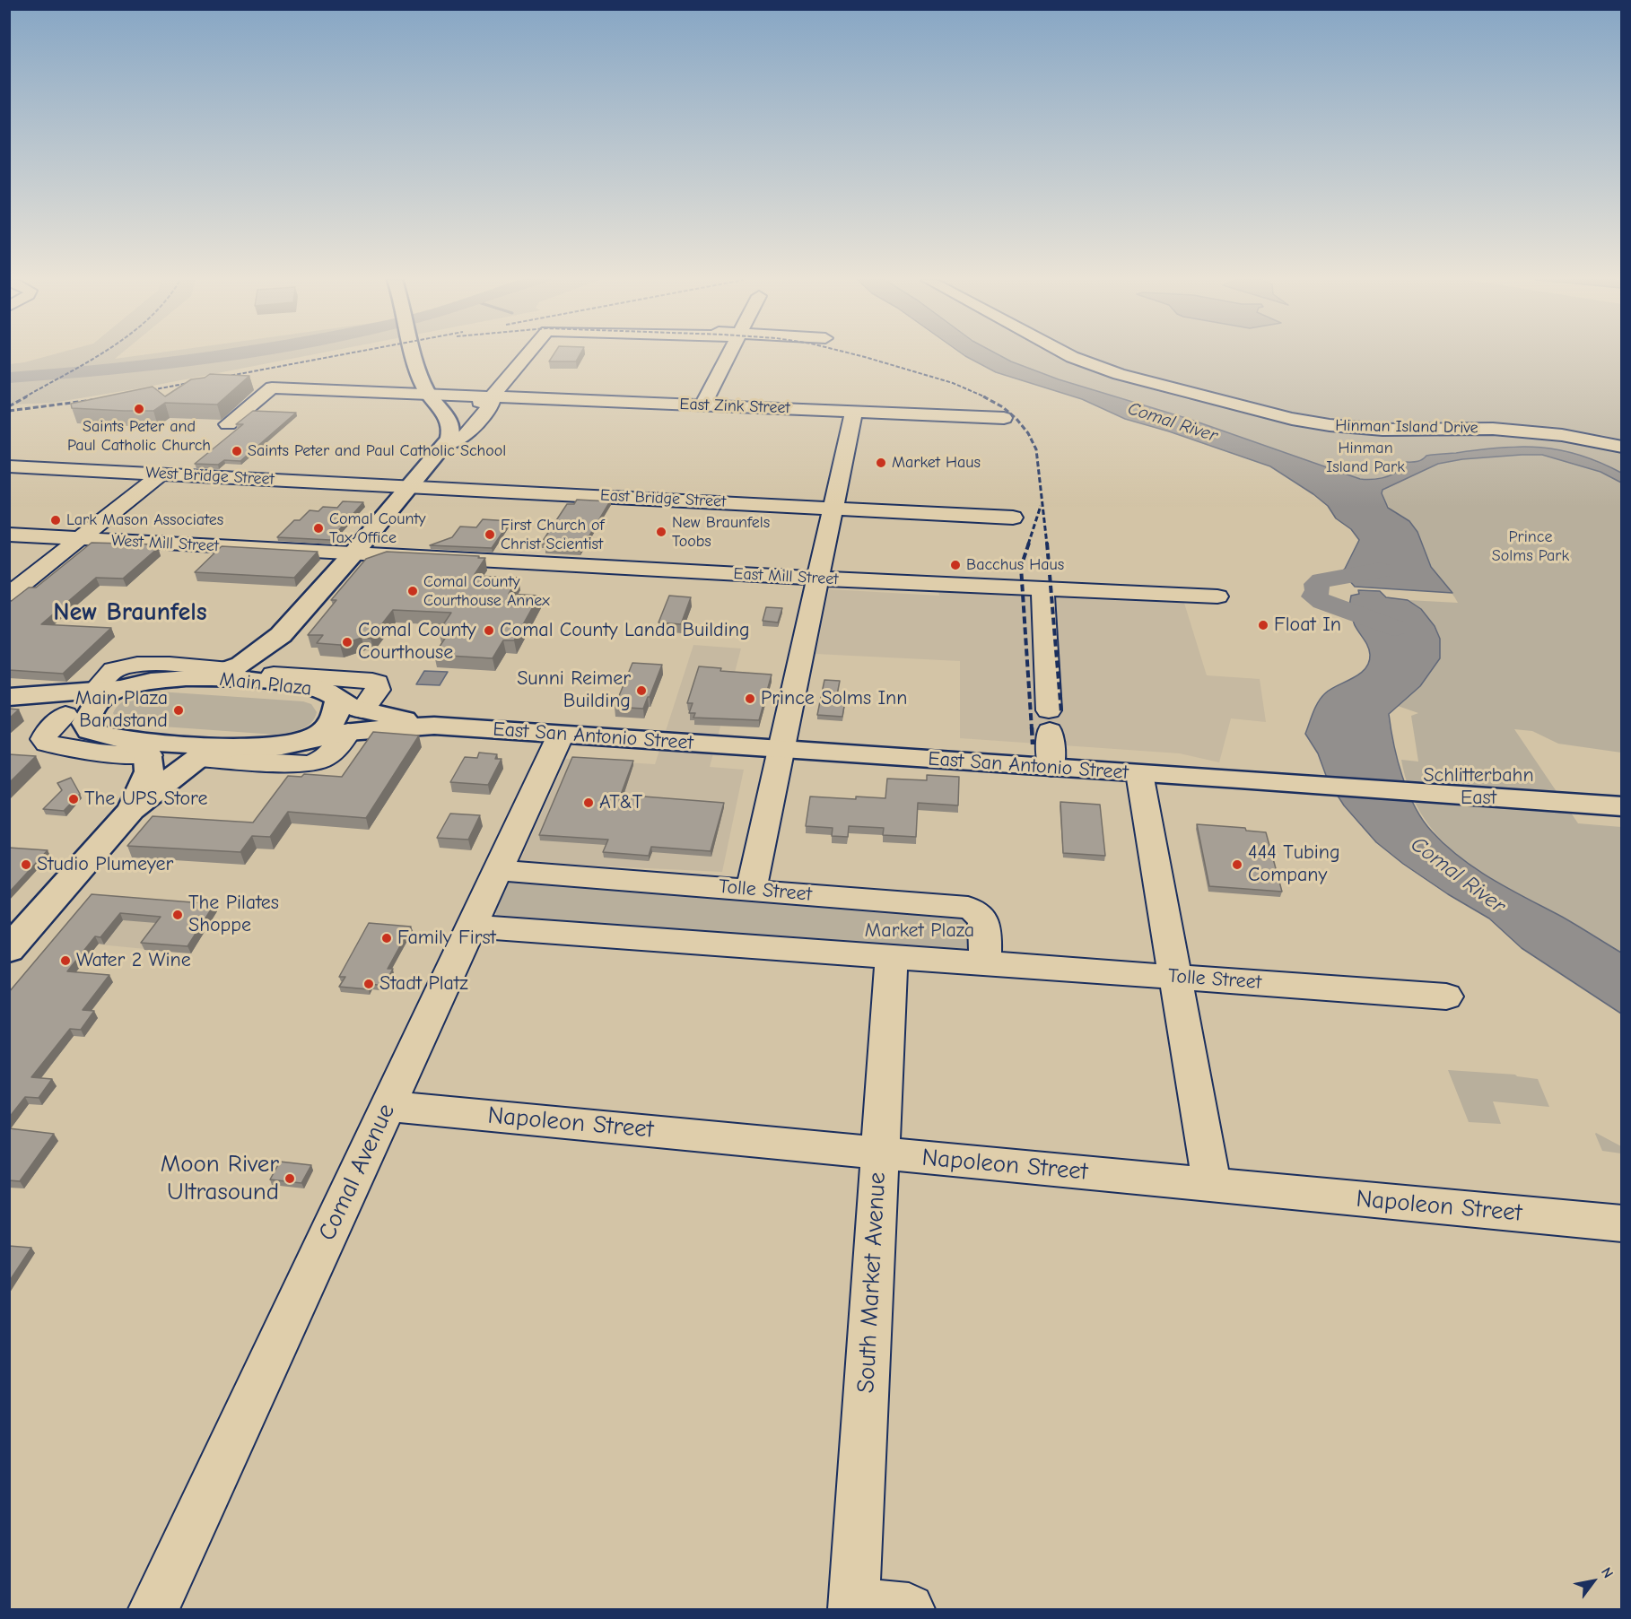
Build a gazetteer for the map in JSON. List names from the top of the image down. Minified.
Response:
{"streets":{"main road":["Main Plaza","East San Antonio Street"],"street":["East Zink Street","Hinman Island Drive","West Bridge Street","East Bridge Street","West Mill Street","East Mill Street","Tolle Street","Napoleon Street","Comal Avenue","South Market Avenue"]},"crossings":[["West Bridge Street","East Bridge Street"],["West Mill Street","East Mill Street"],["Main Plaza","East San Antonio Street"],["East San Antonio Street","Comal Avenue"],["Tolle Street","Comal Avenue"],["Tolle Street","South Market Avenue"],["Napoleon Street","Comal Avenue"],["Napoleon Street","South Market Avenue"]],"districts":["New Braunfels"],"water":["Comal River"],"parks":["Hinman Island Park","Prince Solms Park","Schlitterbahn East","Market Plaza"],"places":["Saints Peter and Paul Catholic Church","Saints Peter and Paul Catholic School","Market Haus","Lark Mason Associates","Comal County Tax Office","New Braunfels Toobs","First Church of Christ Scientist","Bacchus Haus","Comal County Courthouse Annex","Float In","Comal County Landa Building","Comal County Courthouse","Sunni Reimer Building","Prince Solms Inn","Main Plaza Bandstand","The UPS Store","AT&T","Studio Plumeyer","444 Tubing Company","The Pilates Shoppe","Family First","Water 2 Wine","Stadt Platz","Moon River Ultrasound"],"north":"top right"}
